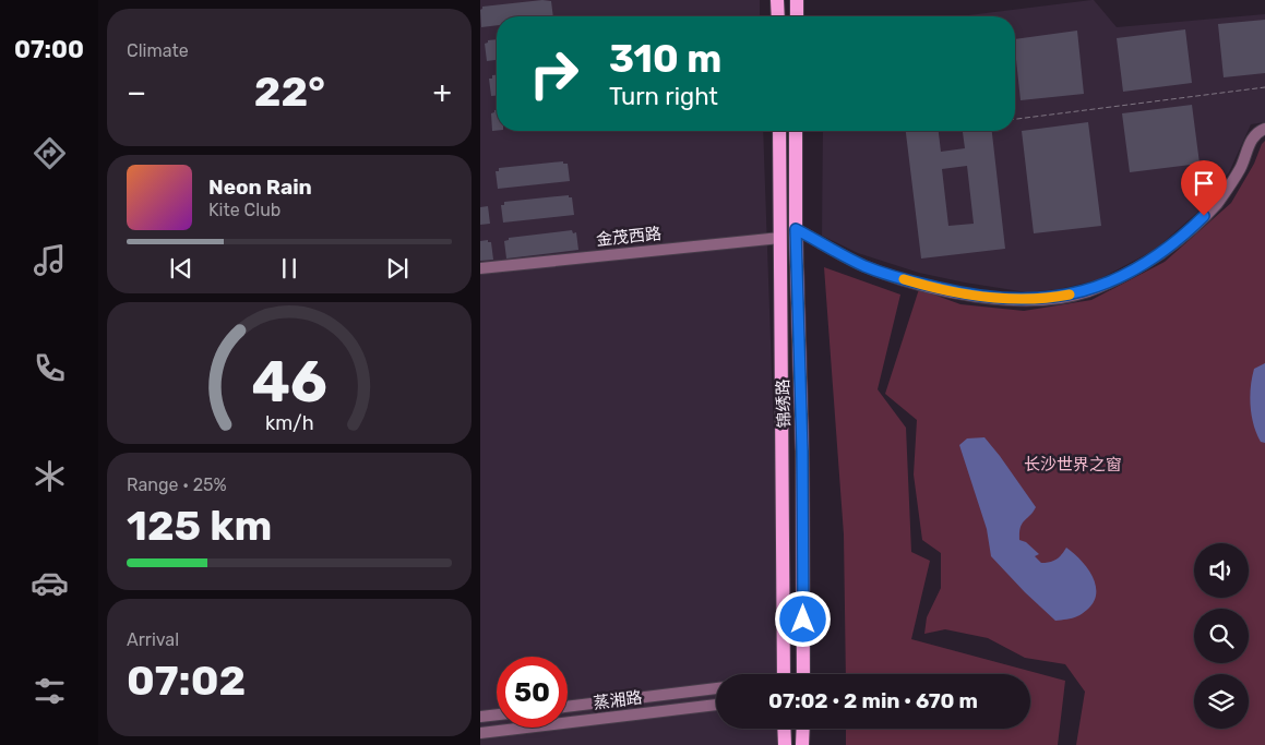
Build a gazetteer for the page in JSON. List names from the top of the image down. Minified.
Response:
{"streets":{"main road":["锦绣路"],"street":["金茂西路","蒸湘路"]},"crossings":[["金茂西路","锦绣路"]],"parks":["长沙世界之窗"],"page":{"tabs":"07:00","tile":["Climate",["Range · 25%","125 km"],["Arrival","07:02"]],"turn":["310 m","Turn right"],"heat":["−","22°","+"],"song":["Neon Rain","Kite Club"],"limit":"50","trip":"07:02 · 2 min · 670 m","gauge":["46","km/h"]}}
